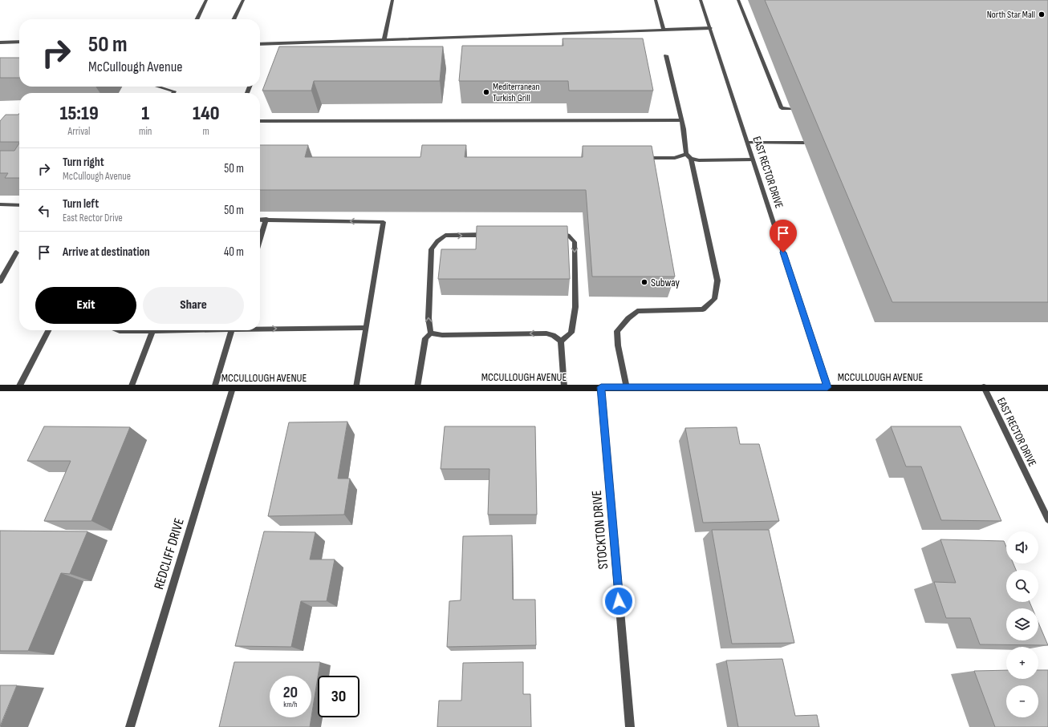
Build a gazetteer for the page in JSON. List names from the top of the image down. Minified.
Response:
{"streets":{"main road":["MCCULLOUGH AVENUE"],"street":["EAST RECTOR DRIVE","STOCKTON DRIVE","REDCLIFF DRIVE"]},"crossings":[["EAST RECTOR DRIVE","MCCULLOUGH AVENUE"],["MCCULLOUGH AVENUE","STOCKTON DRIVE"],["MCCULLOUGH AVENUE","REDCLIFF DRIVE"]],"places":["North Star Mall","Mediterranean Turkish Grill","Subway"],"page":{"turn":["50 m","McCullough Avenue"],"eta":["15:19","Arrival","1","min","140","m"],"list":[{"name":"Turn right","note":"McCullough Avenue","value":"50 m"},{"name":"Turn left","note":"East Rector Drive","value":"50 m"},{"name":"Arrive at destination","value":"40 m"}],"buttons":["Exit","Share"],"map_buttons":["+","−"],"speed":"20 km/h","limit":"30"}}
